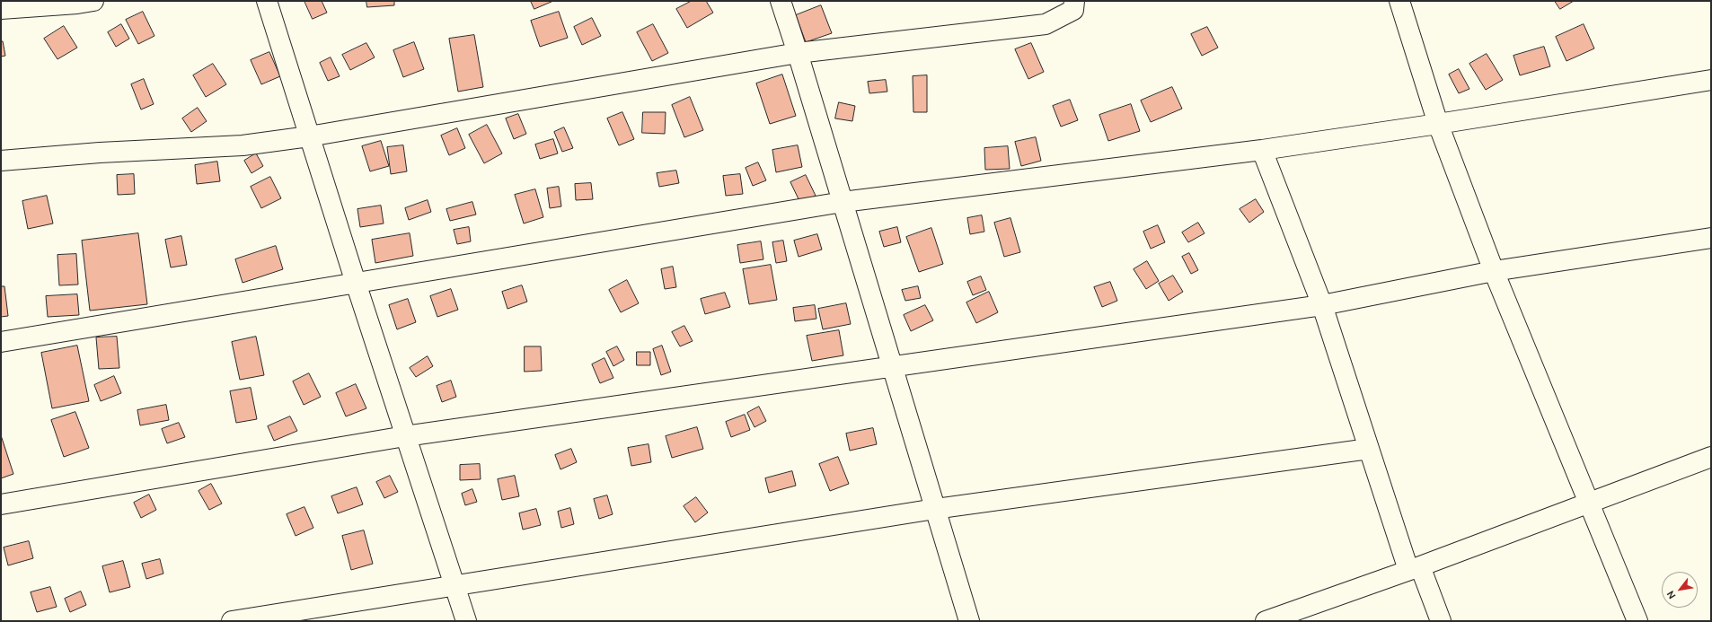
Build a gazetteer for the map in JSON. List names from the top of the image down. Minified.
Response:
{"north":"bottom left"}
